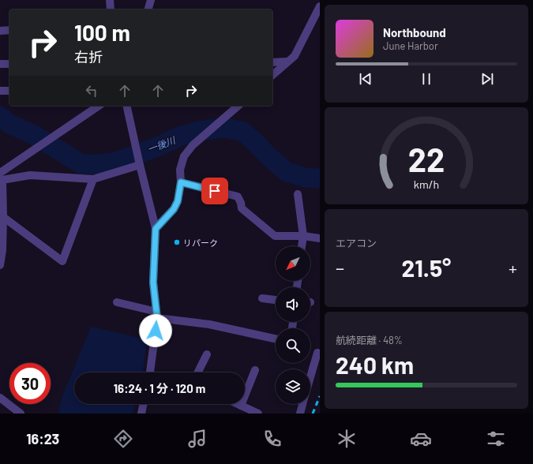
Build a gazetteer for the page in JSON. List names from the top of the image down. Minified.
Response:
{"water":["一後川"],"places":["リパーク"],"north":"bottom left","page":{"turn":["100 m","右折"],"song":["Northbound","June Harbor"],"tile":["エアコン",["航続距離 · 48%","240 km"]],"heat":["−","21.5°","+"],"limit":"30","trip":"16:24 · 1 分 · 120 m","tabs":"16:23","gauge":["22","km/h"]}}
